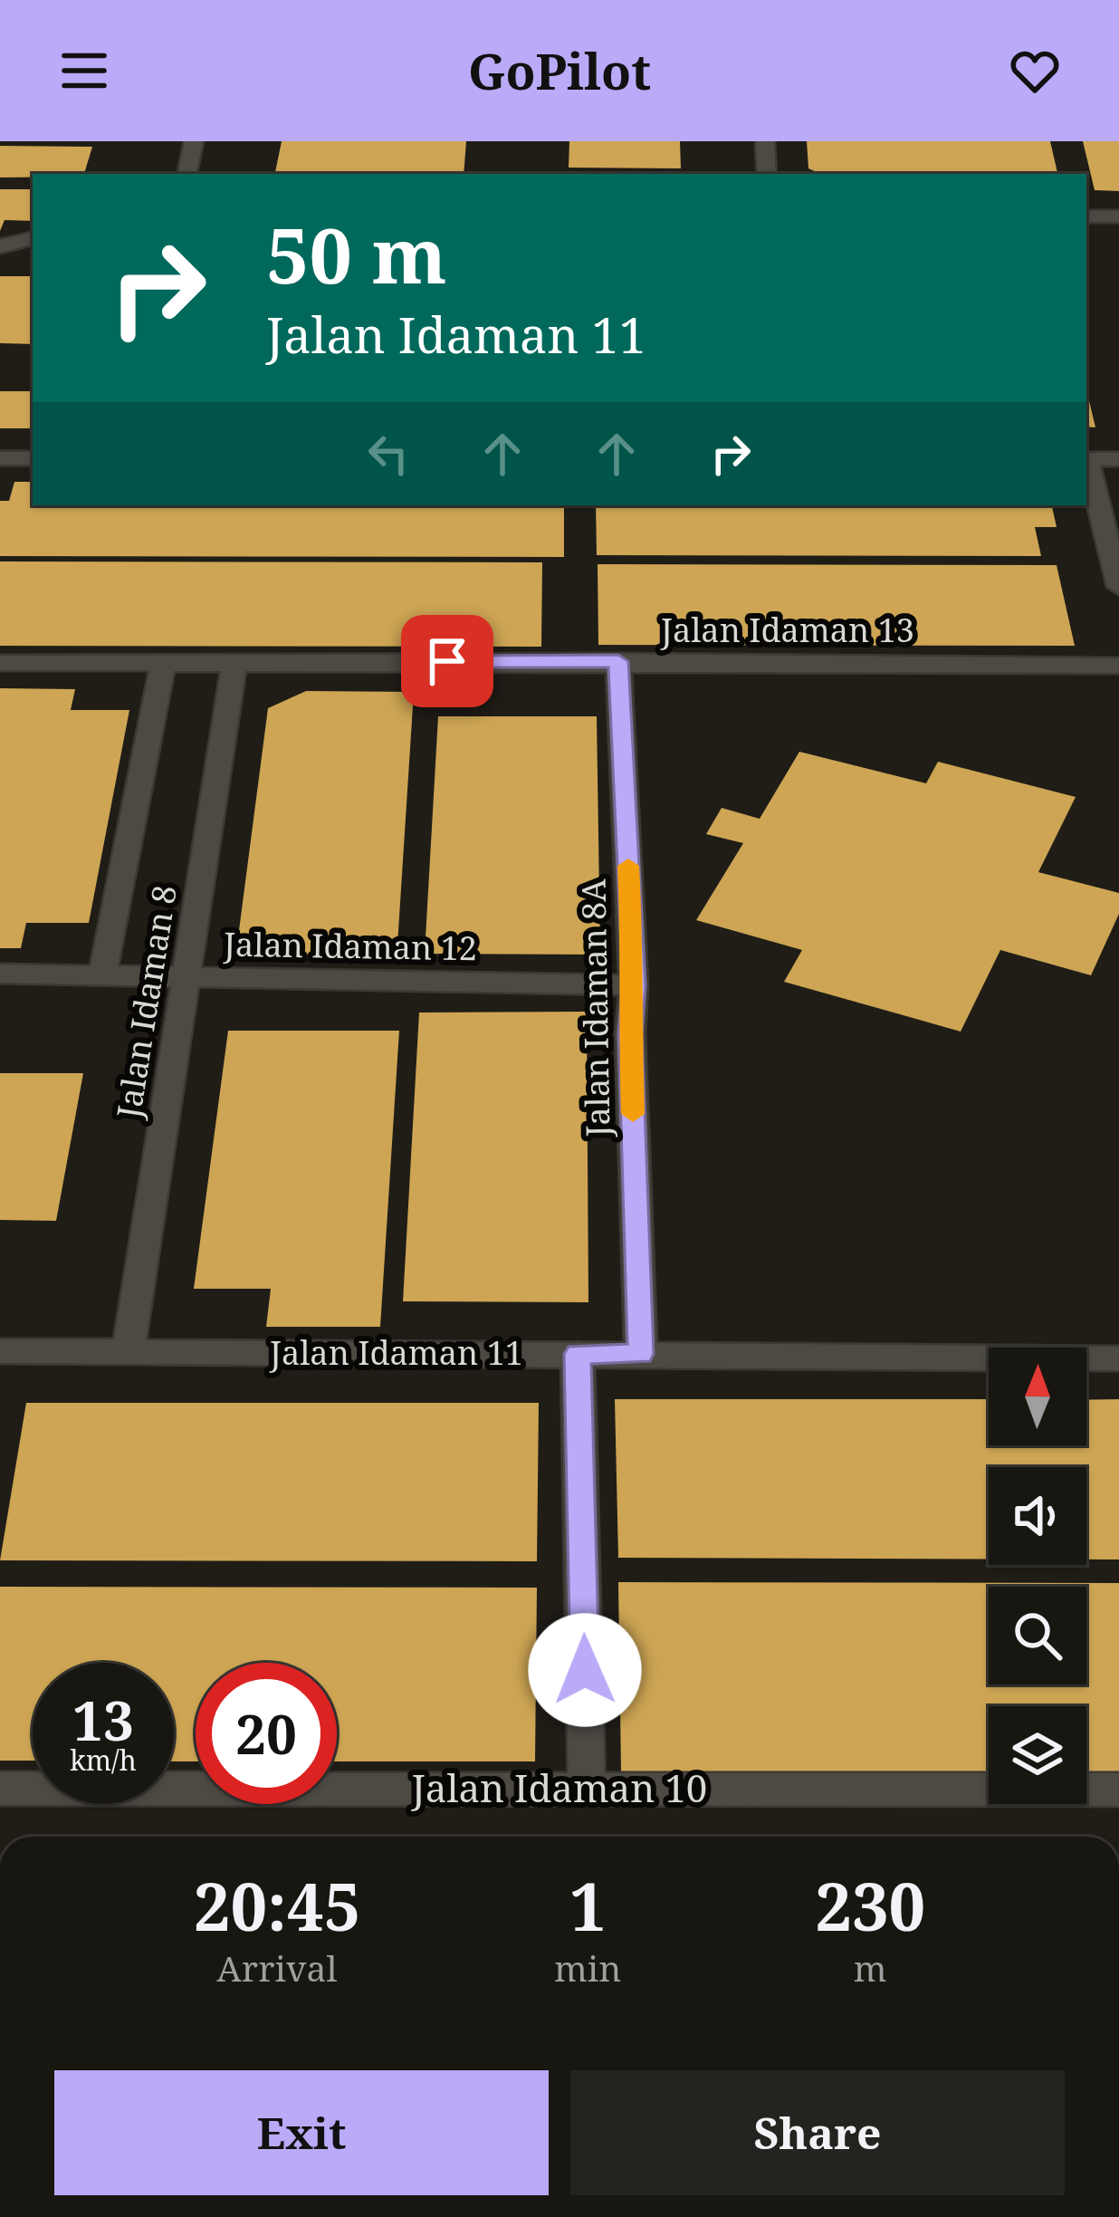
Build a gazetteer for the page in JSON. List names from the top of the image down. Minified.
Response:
{"streets":{"street":["Jalan Idaman 13","Jalan Idaman 12","Jalan Idaman 8","Jalan Idaman 8A","Jalan Idaman 11","Jalan Idaman 10"]},"crossings":[["Jalan Idaman 13","Jalan Idaman 8"],["Jalan Idaman 13","Jalan Idaman 8A"],["Jalan Idaman 12","Jalan Idaman 8"],["Jalan Idaman 12","Jalan Idaman 8A"],["Jalan Idaman 8","Jalan Idaman 11"],["Jalan Idaman 8A","Jalan Idaman 11"]],"north":"top","page":{"header":"GoPilot","turn":["50 m","Jalan Idaman 11"],"speed":"13 km/h","limit":"20","eta":["20:45","Arrival","1","min","230","m"],"buttons":["Exit","Share"]}}
